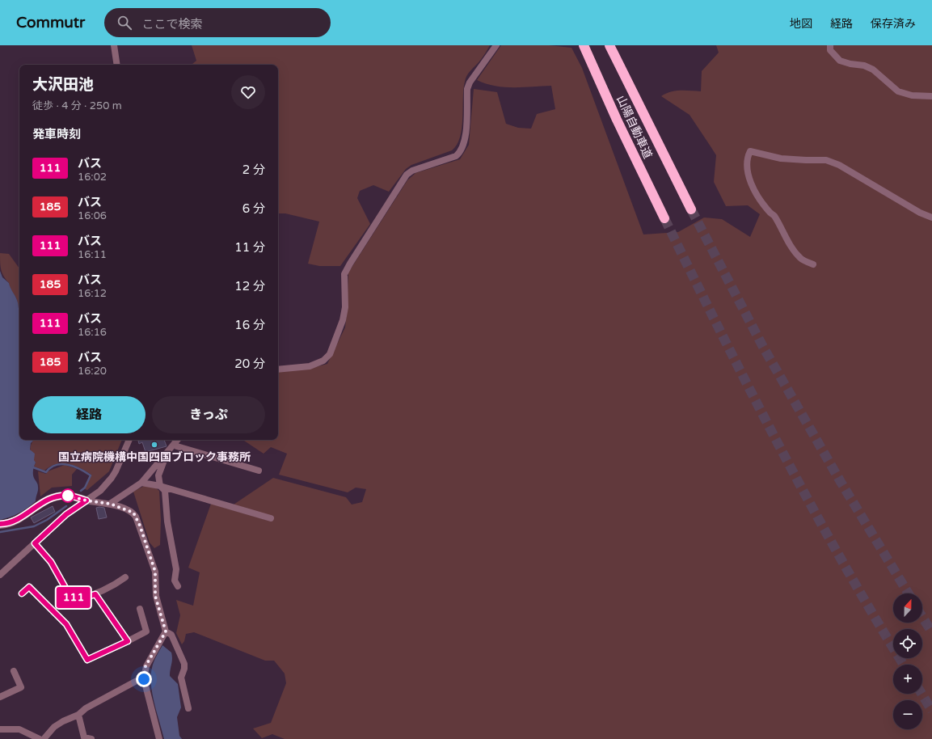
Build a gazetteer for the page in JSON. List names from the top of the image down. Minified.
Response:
{"streets":{"highway":["山陽自動車道"]},"places":["国立病院機構中国四国ブロック事務所"],"lines":["bus line 111"],"north":"top","page":{"header":"Commutr","search":"ここで検索","nav":["地図","経路","保存済み"],"on_map":"111","heading":[["大沢田池","徒歩 · 4 分 · 250 m"],"発車時刻"],"list":[{"mark":"111","name":"バス","note":"16:02","value":"2 分"},{"mark":"185","name":"バス","note":"16:06","value":"6 分"},{"mark":"111","name":"バス","note":"16:11","value":"11 分"},{"mark":"185","name":"バス","note":"16:12","value":"12 分"},{"mark":"111","name":"バス","note":"16:16","value":"16 分"},{"mark":"185","name":"バス","note":"16:20","value":"20 分"}],"buttons":["経路","きっぷ"],"map_buttons":["+","−"]}}
